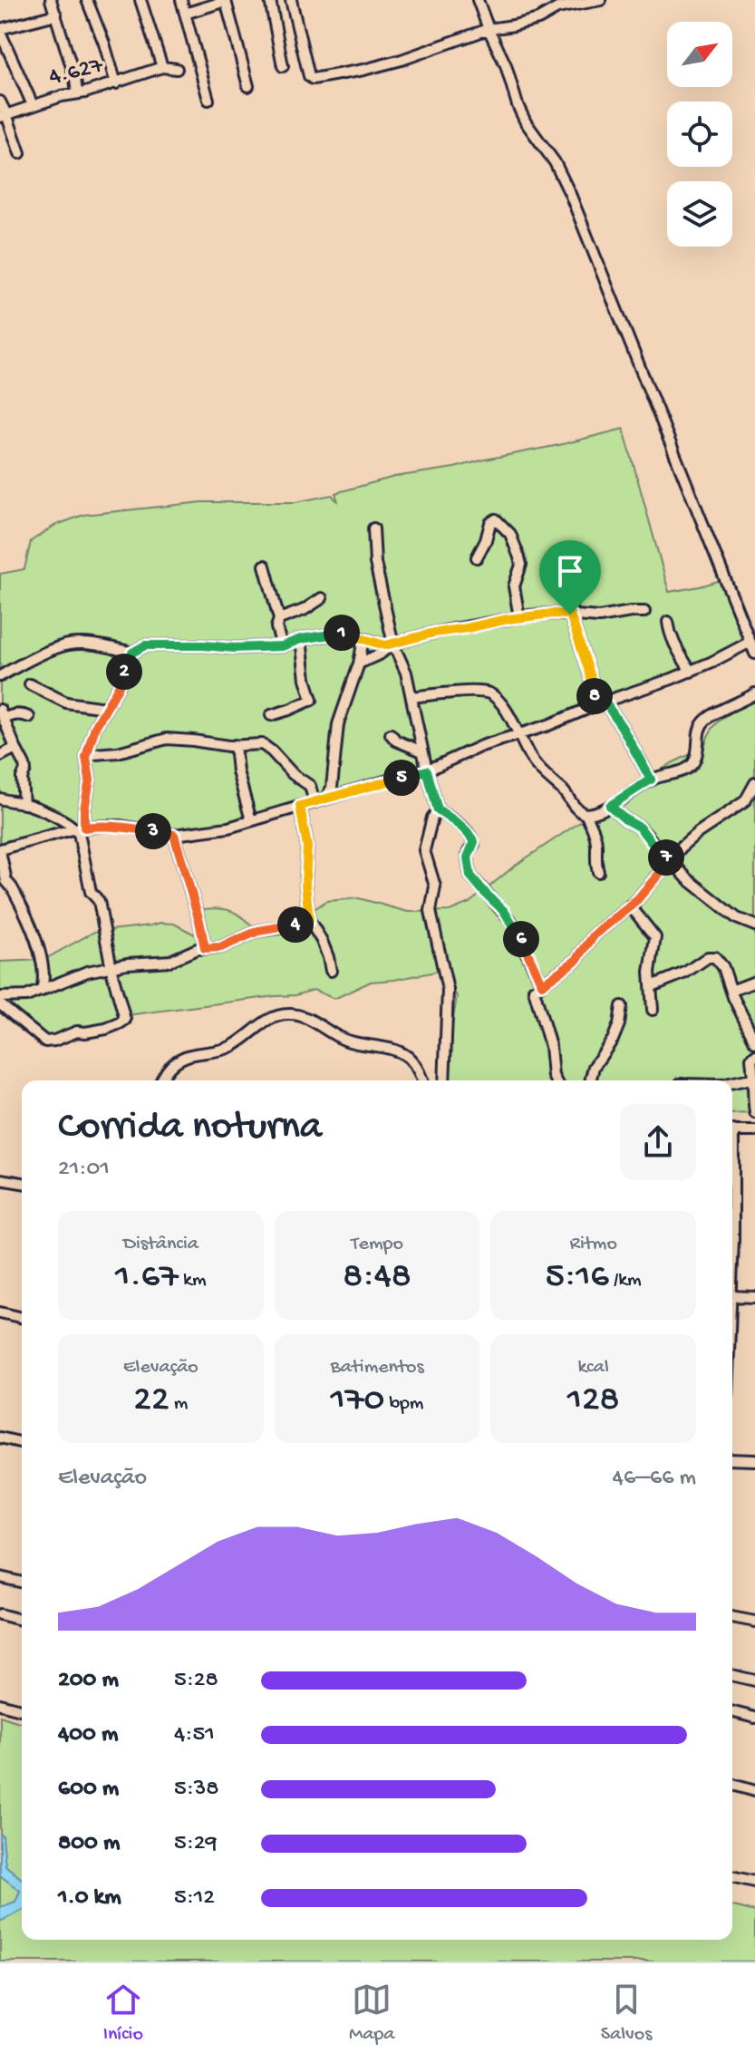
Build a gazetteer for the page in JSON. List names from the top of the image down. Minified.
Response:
{"streets":{"street":["4.627"]},"north":"top right","page":{"pins":["1","2","8","5","3","7","4","6"],"heading":["Corrida noturna","21:01"],"stats":[["Distância","1.67 km"],["Tempo","8:48"],["Ritmo","5:16 /km"],["Elevação","22 m"],["Batimentos","170 bpm"],["kcal","128"]],"chart":["Elevação","46–66 m"],"list":[{"name":"200 m","note":"5:28"},{"name":"400 m","note":"4:51"},{"name":"600 m","note":"5:38"},{"name":"800 m","note":"5:29"},{"name":"1.0 km","note":"5:12"}],"tabs":["Início","Mapa","Salvos"]}}
